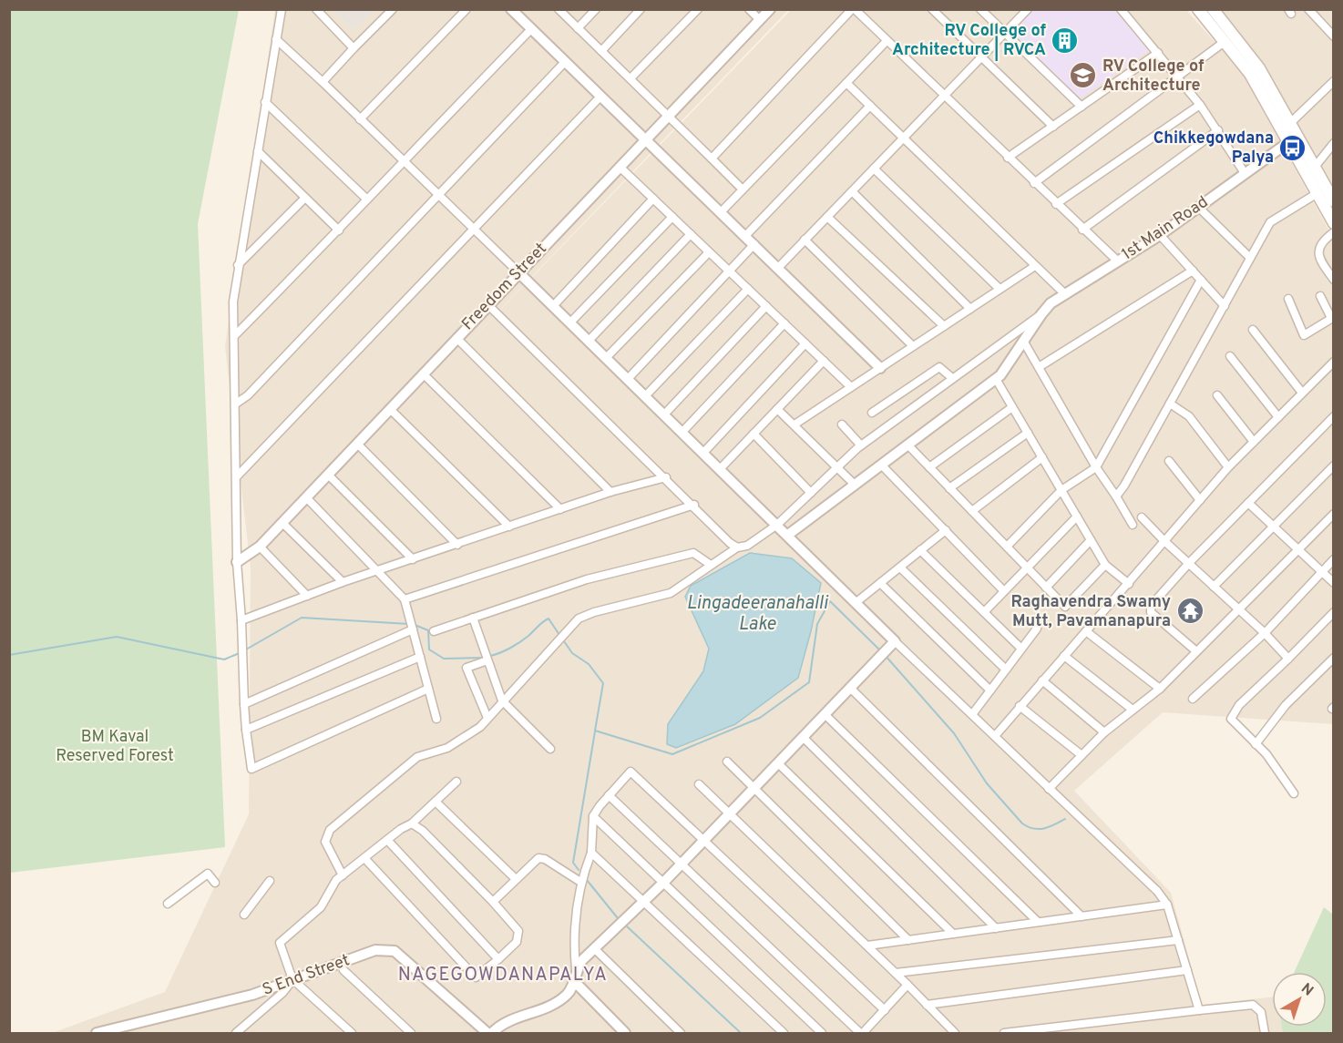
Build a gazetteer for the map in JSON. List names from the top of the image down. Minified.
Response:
{"streets":{"street":["1st Main Road","Freedom Street","S End Street"]},"districts":["NAGEGOWDANAPALYA"],"water":["Lingadeeranahalli Lake"],"parks":["BM Kaval Reserved Forest"],"places":{"building":["RV College of Architecture | RVCA"],"school or university":["RV College of Architecture"],"bus stop":["Chikkegowdana Palya"],"temple":["Raghavendra Swamy Mutt, Pavamanapura"]},"north":"top right"}
